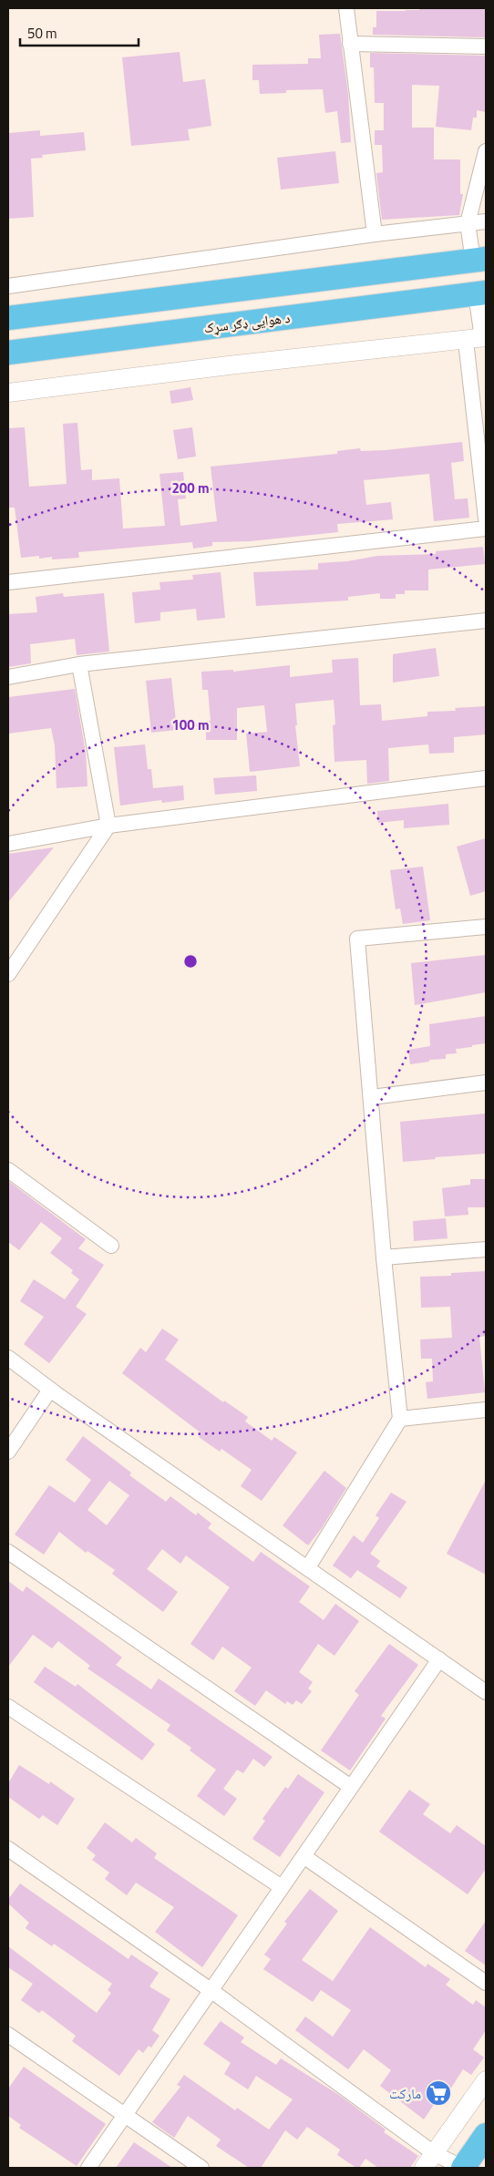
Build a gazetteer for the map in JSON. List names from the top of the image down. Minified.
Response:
{"streets":{"main road":["د هوایی ډګر سړک"]},"places":{"supermarket":["مارکت"]},"scale_bar":"50 m","rings":["200 m","100 m"]}
